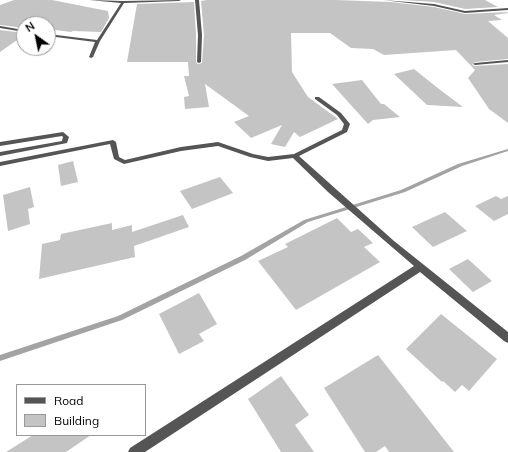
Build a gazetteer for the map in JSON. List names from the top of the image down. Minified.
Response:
{"legend":["Road","Building"],"north":"top left"}
